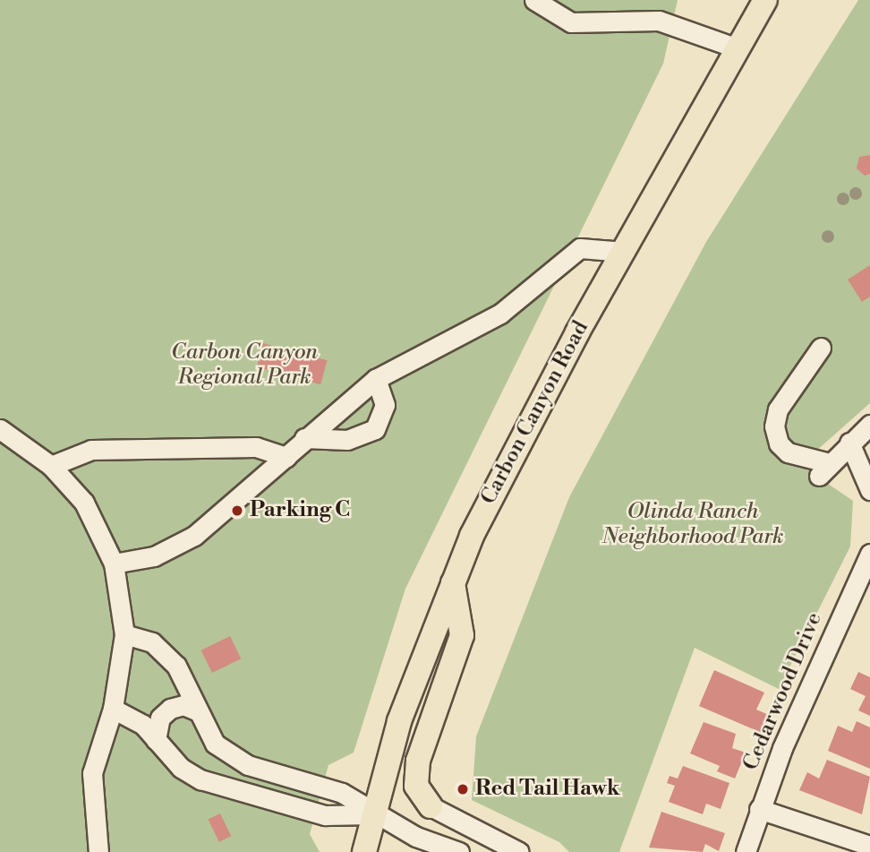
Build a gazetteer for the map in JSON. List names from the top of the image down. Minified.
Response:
{"streets":{"main road":["Carbon Canyon Road"],"street":["Cedarwood Drive"]},"parks":["Carbon Canyon Regional Park","Olinda Ranch Neighborhood Park"],"places":["Parking C","Red Tail Hawk"]}
